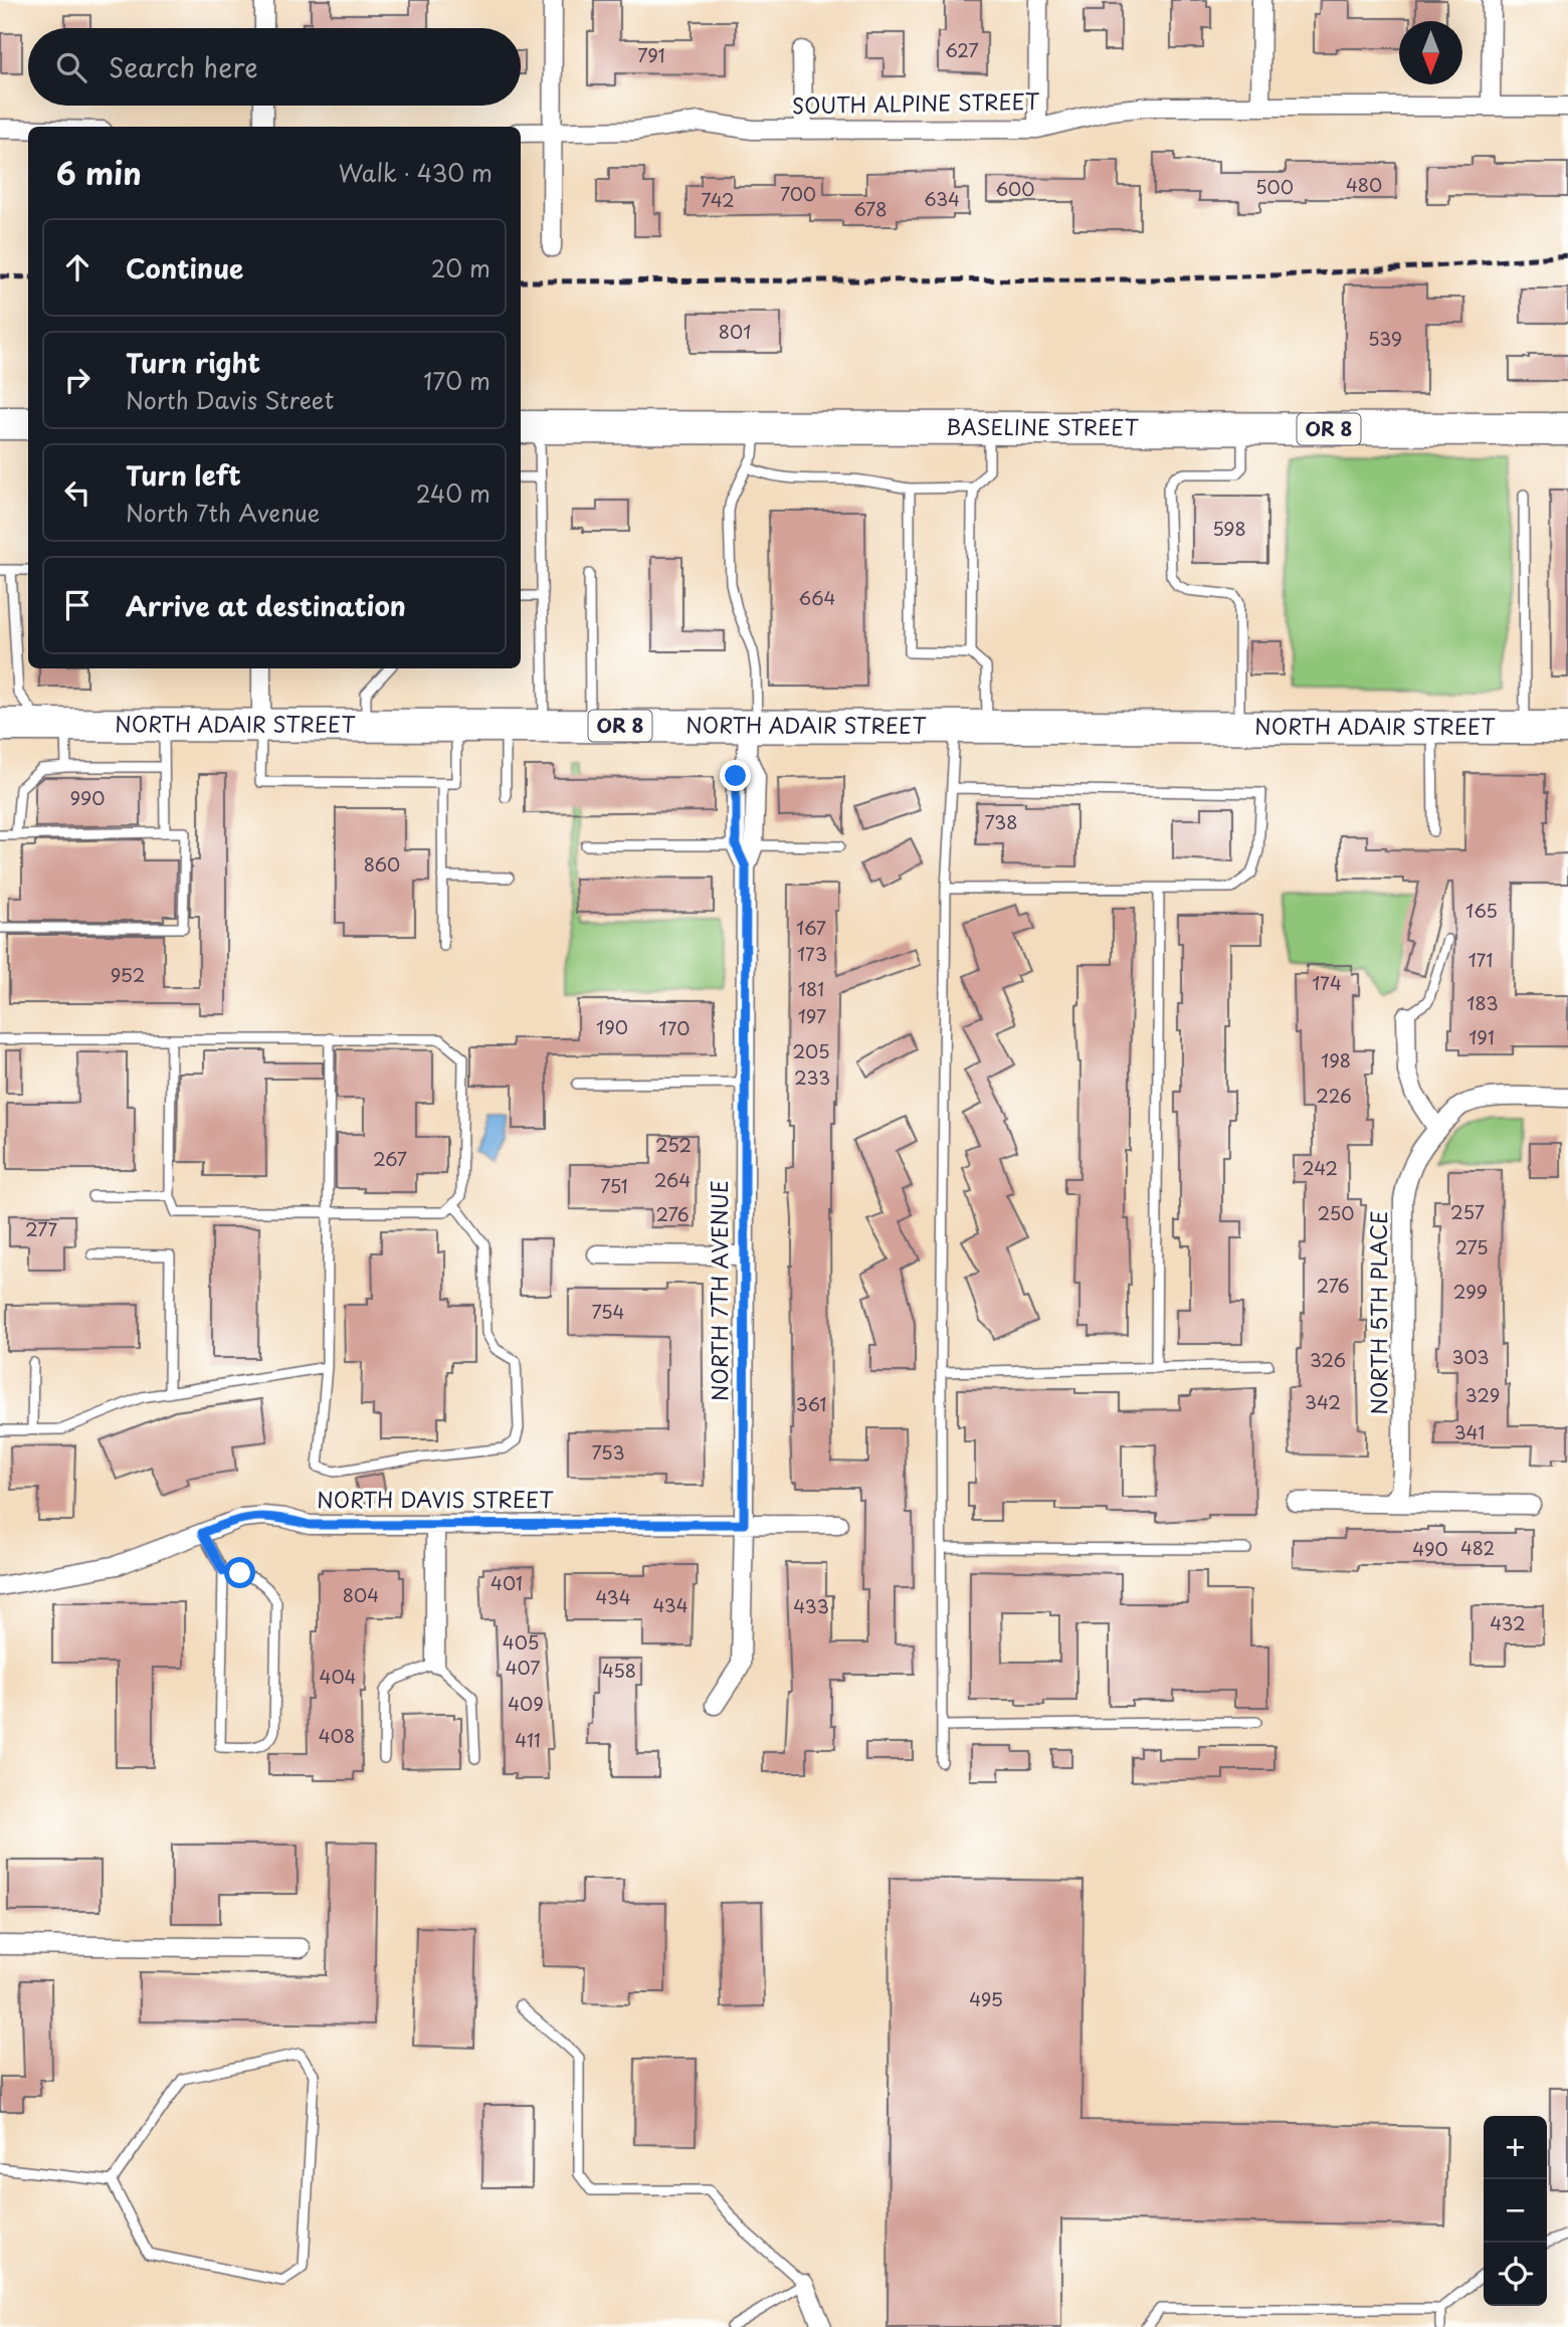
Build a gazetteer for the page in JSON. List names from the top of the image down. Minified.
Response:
{"streets":{"highway":["BASELINE STREET","OR 8","NORTH ADAIR STREET"],"street":["SOUTH ALPINE STREET","NORTH 7TH AVENUE","NORTH 5TH PLACE","NORTH DAVIS STREET"]},"crossings":[["NORTH ADAIR STREET","NORTH 7TH AVENUE"],["NORTH 7TH AVENUE","NORTH DAVIS STREET"]],"house_numbers":["627","791","480","500","600","700","634","742","678","801","539","598","664","990","738","860","165","167","173","171","952","174","181","183","197","190","170","191","205","198","233","226","252","267","242","264","751","257","250","276","277","275","276","299","754","303","326","329","342","361","341","753","482","490","401","804","434","434","433","432","405","407","458","404","409","408","411","495"],"north":"bottom","page":{"search":"Search here","heading":["6 min","Walk · 430 m"],"list":[["Continue","20 m"],["Turn right","North Davis Street","170 m"],["Turn left","North 7th Avenue","240 m"],"Arrive at destination"],"map_buttons":["+","−"]}}
